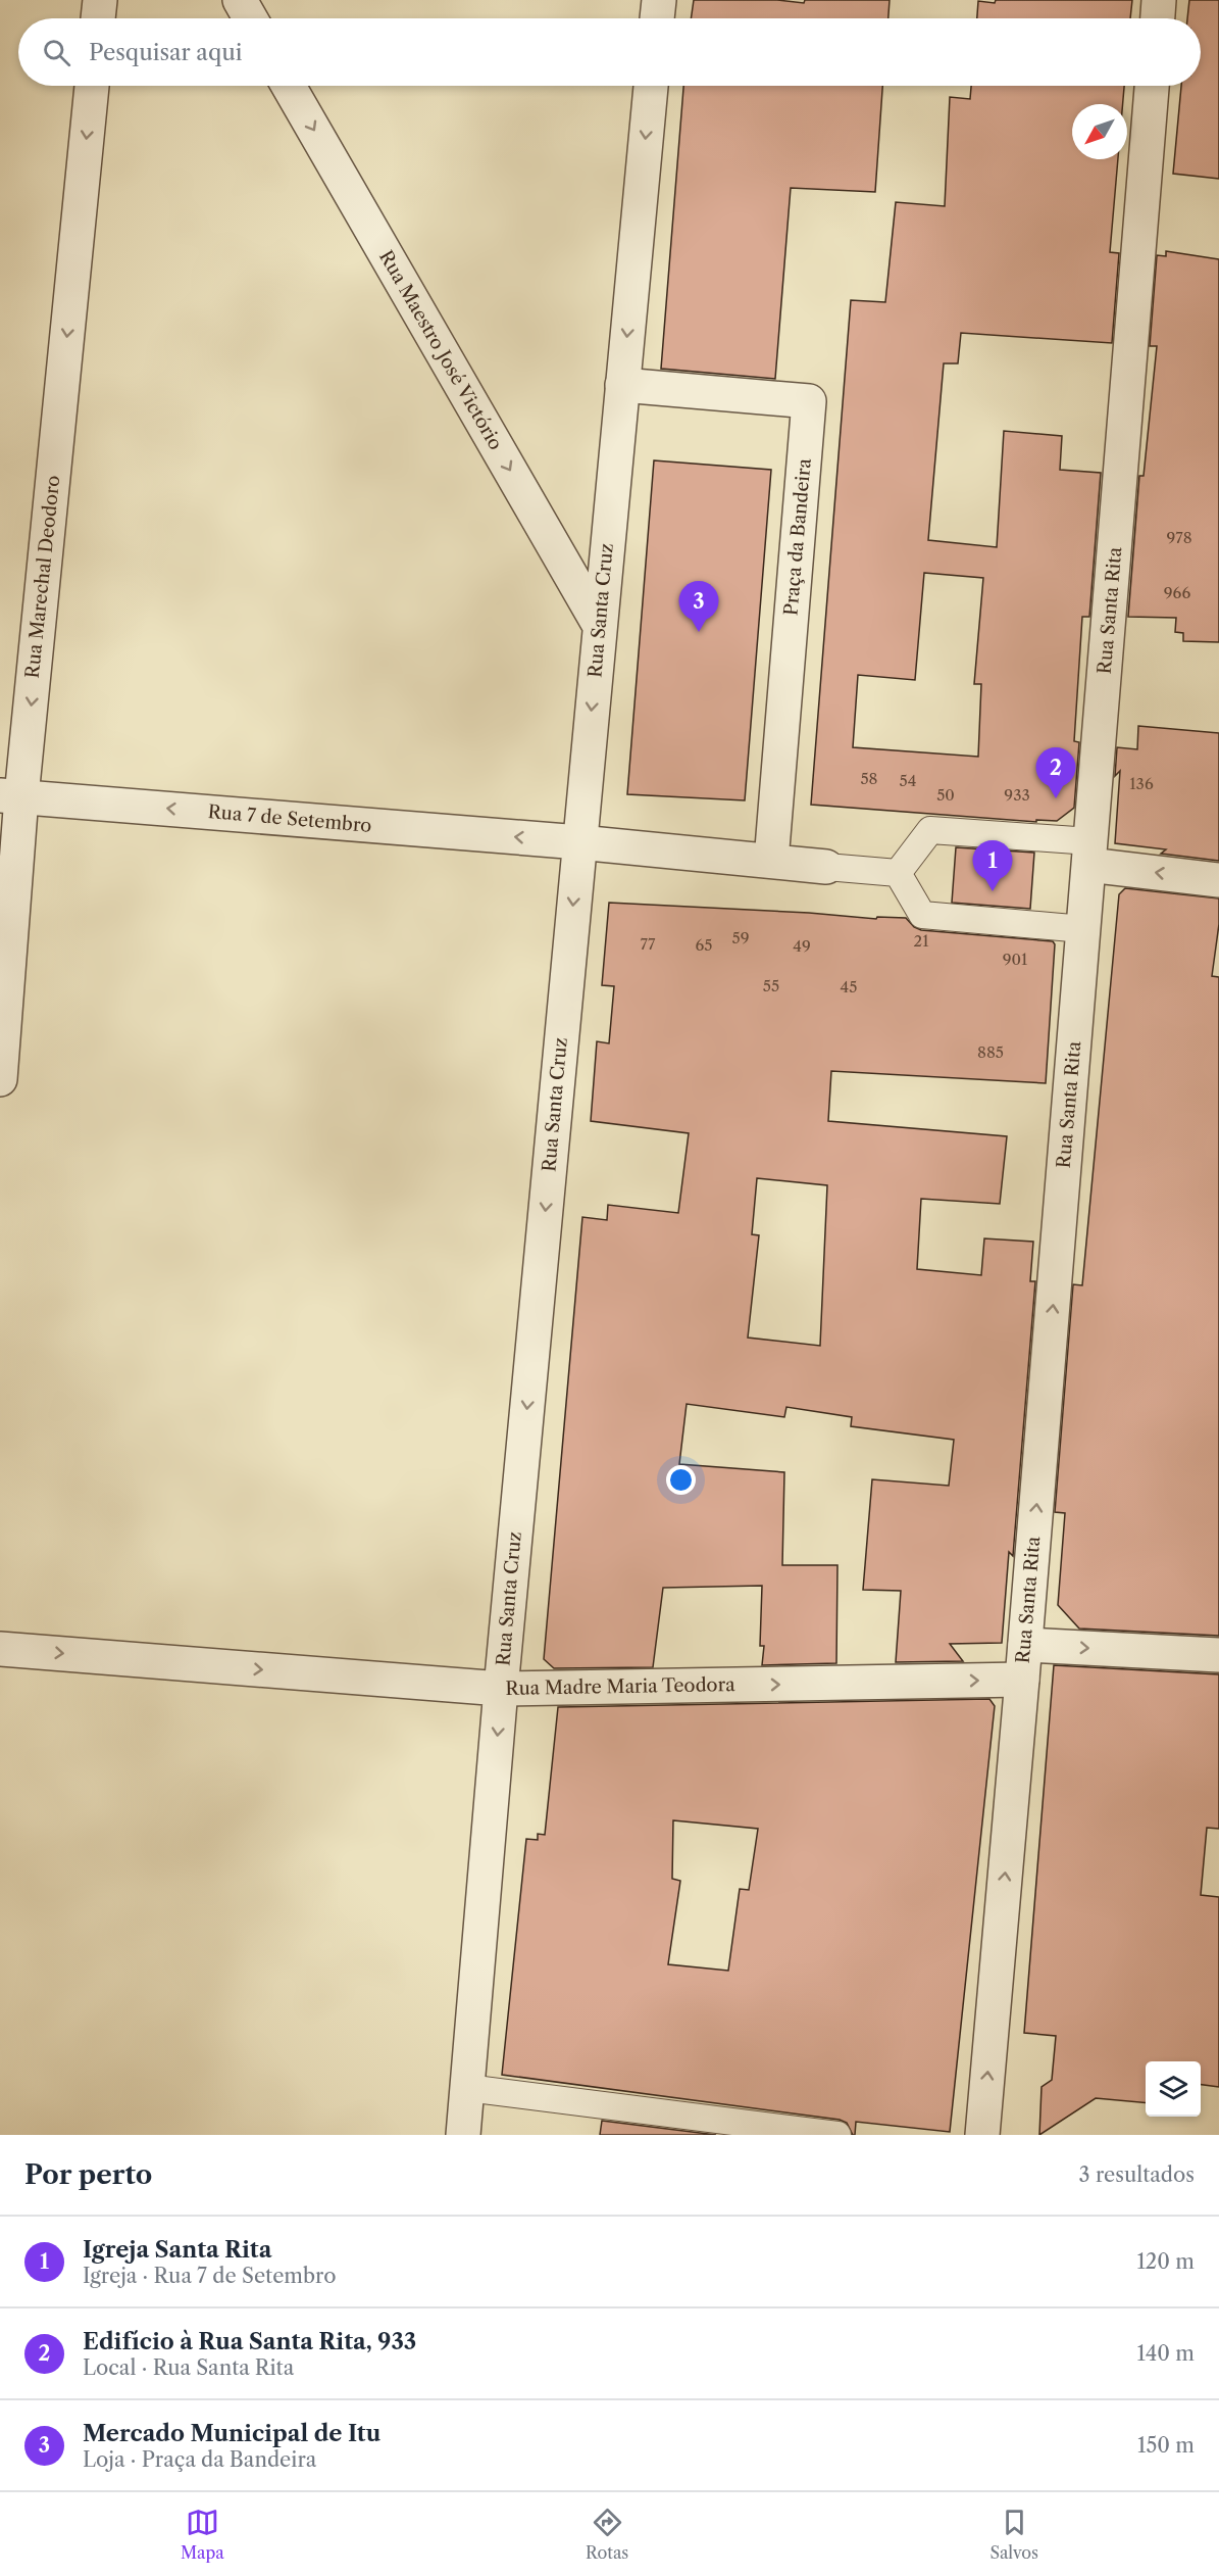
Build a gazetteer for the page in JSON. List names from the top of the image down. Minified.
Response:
{"streets":{"street":["Rua Maestro José Victório","Praça da Bandeira","Rua Marechal Deodoro","Rua Santa Cruz","Rua Santa Rita","Rua 7 de Setembro","Rua Madre Maria Teodora"]},"crossings":[["Rua Maestro José Victório","Rua Santa Cruz"],["Praça da Bandeira","Rua Santa Cruz"],["Rua Marechal Deodoro","Rua 7 de Setembro"],["Rua Santa Cruz","Rua 7 de Setembro"],["Rua Santa Cruz","Rua Madre Maria Teodora"],["Rua Santa Rita","Rua Madre Maria Teodora"]],"one_way":["Rua Maestro José Victório","Rua Marechal Deodoro","Rua Santa Cruz","Rua Santa Rita","Rua 7 de Setembro","Rua Madre Maria Teodora"],"house_numbers":["978","966","58","54","136","50","933","59","21","77","65","49","901","55","45","885"],"north":"bottom left","page":{"search":"Pesquisar aqui","pins":["3","2","1"],"heading":["Por perto","3 resultados"],"list":[{"mark":"1","name":"Igreja Santa Rita","note":"Igreja · Rua 7 de Setembro","value":"120 m"},{"mark":"2","name":"Edifício à Rua Santa Rita, 933","note":"Local · Rua Santa Rita","value":"140 m"},{"mark":"3","name":"Mercado Municipal de Itu","note":"Loja · Praça da Bandeira","value":"150 m"}],"nav":["Mapa","Rotas","Salvos"]}}
